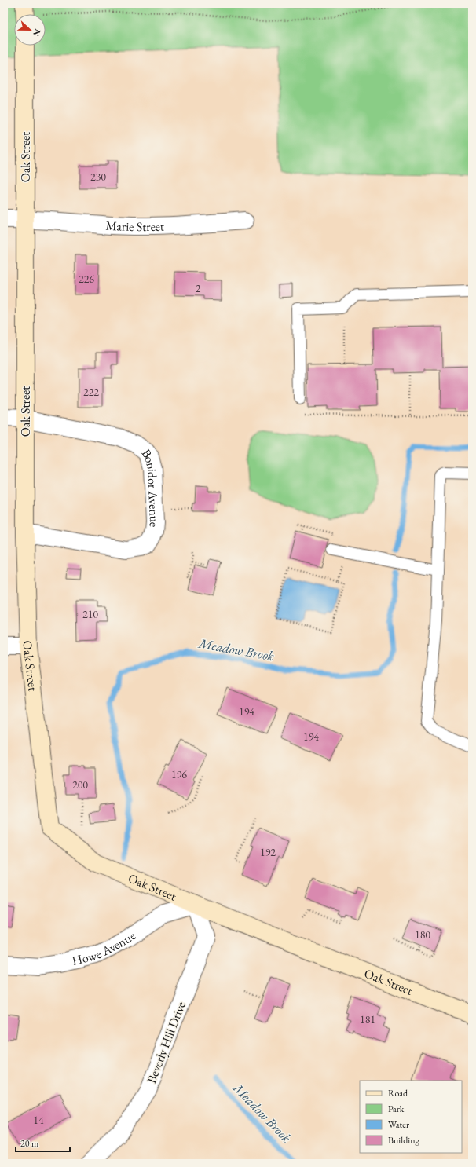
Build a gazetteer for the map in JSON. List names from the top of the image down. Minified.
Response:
{"streets":{"street":["Oak Street","Marie Street","Bonidor Avenue","Howe Avenue","Beverly Hill Drive"]},"crossings":[["Oak Street","Marie Street"],["Oak Street","Bonidor Avenue"],["Oak Street","Howe Avenue"],["Oak Street","Beverly Hill Drive"],["Howe Avenue","Beverly Hill Drive"]],"water":["Meadow Brook"],"house_numbers":["230","226","2","222","210","194","194","196","200","192","180","181","14"],"legend":["Road","Park","Water","Building"],"scale_bar":"20 m","north":"right"}
